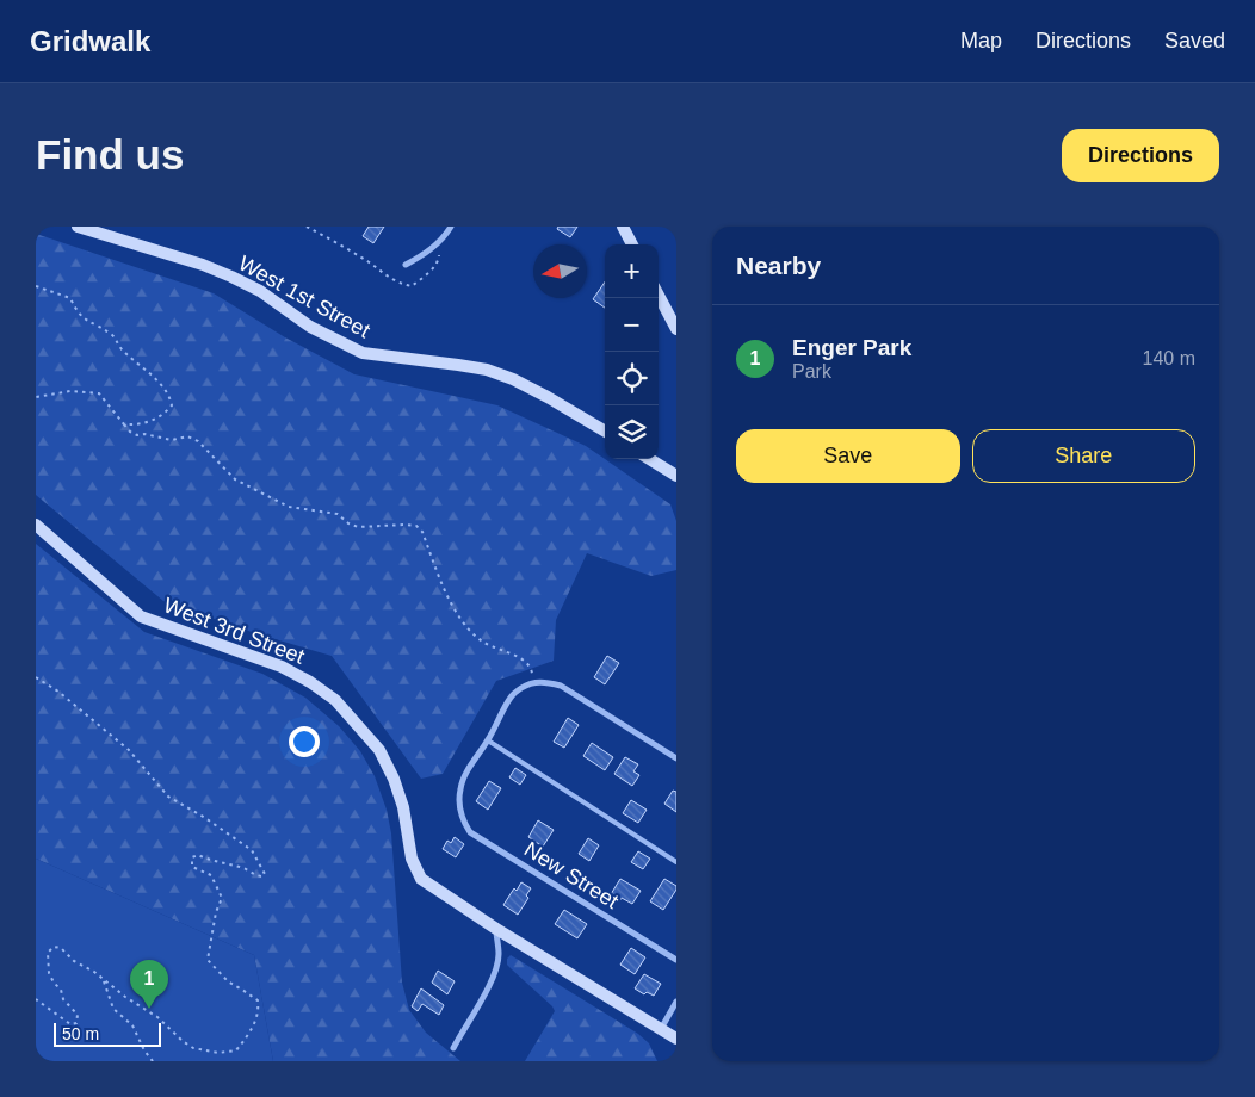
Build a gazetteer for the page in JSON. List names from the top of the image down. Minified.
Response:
{"streets":{"street":["West 1st Street","West 3rd Street","New Street"]},"scale_bar":"50 m","north":"left","page":{"header":"Gridwalk","nav":["Map","Directions","Saved"],"buttons":["Directions",["Save","Share"]],"title":"Find us","heading":"Nearby","map_buttons":["+","−"],"list":[{"mark":"1","name":"Enger Park","note":"Park","value":"140 m"}],"pins":"1","scale":"50 m"}}
